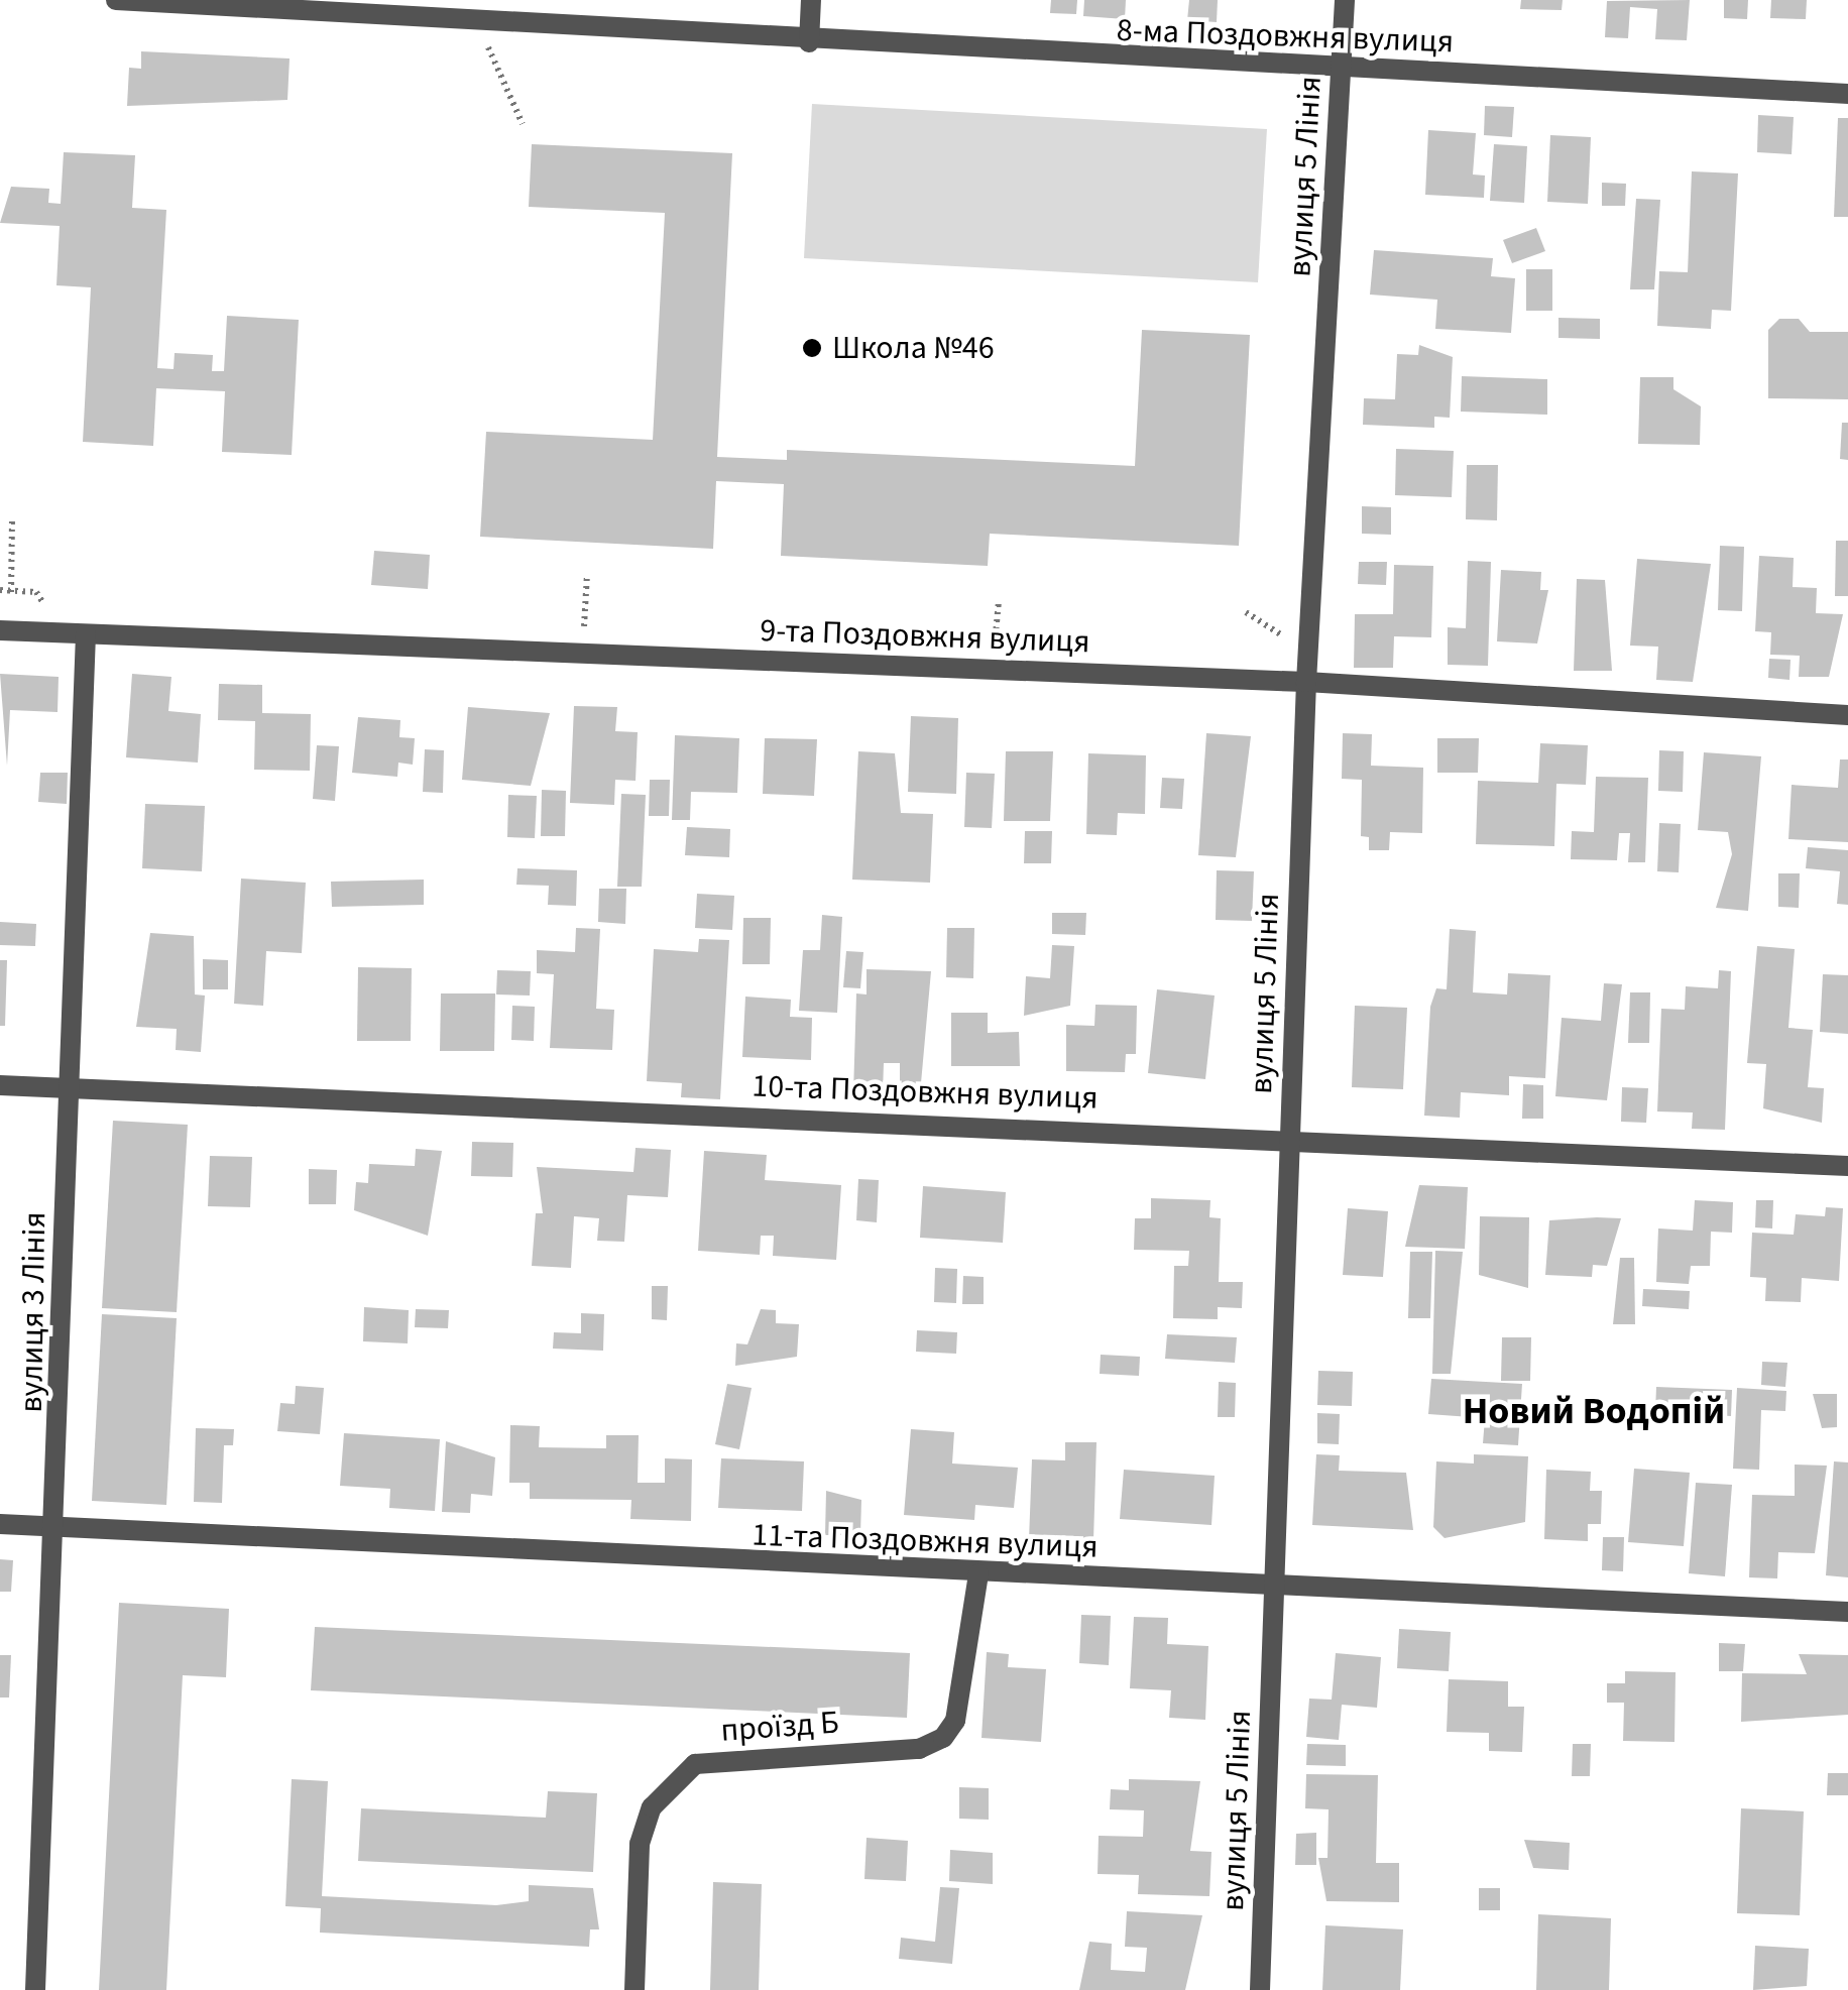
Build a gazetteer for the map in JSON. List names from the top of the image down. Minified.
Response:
{"streets":{"street":["8-ма Поздовжня вулиця","вулиця 5 Лінія","9-та Поздовжня вулиця","10-та Поздовжня вулиця","вулиця 3 Лінія","11-та Поздовжня вулиця","проїзд Б"]},"crossings":[["8-ма Поздовжня вулиця","вулиця 5 Лінія"],["вулиця 5 Лінія","9-та Поздовжня вулиця"],["вулиця 5 Лінія","10-та Поздовжня вулиця"],["вулиця 5 Лінія","11-та Поздовжня вулиця"],["9-та Поздовжня вулиця","вулиця 3 Лінія"],["10-та Поздовжня вулиця","вулиця 3 Лінія"],["вулиця 3 Лінія","11-та Поздовжня вулиця"],["11-та Поздовжня вулиця","проїзд Б"]],"districts":["Новий Водопій"],"places":["Школа №46"]}
